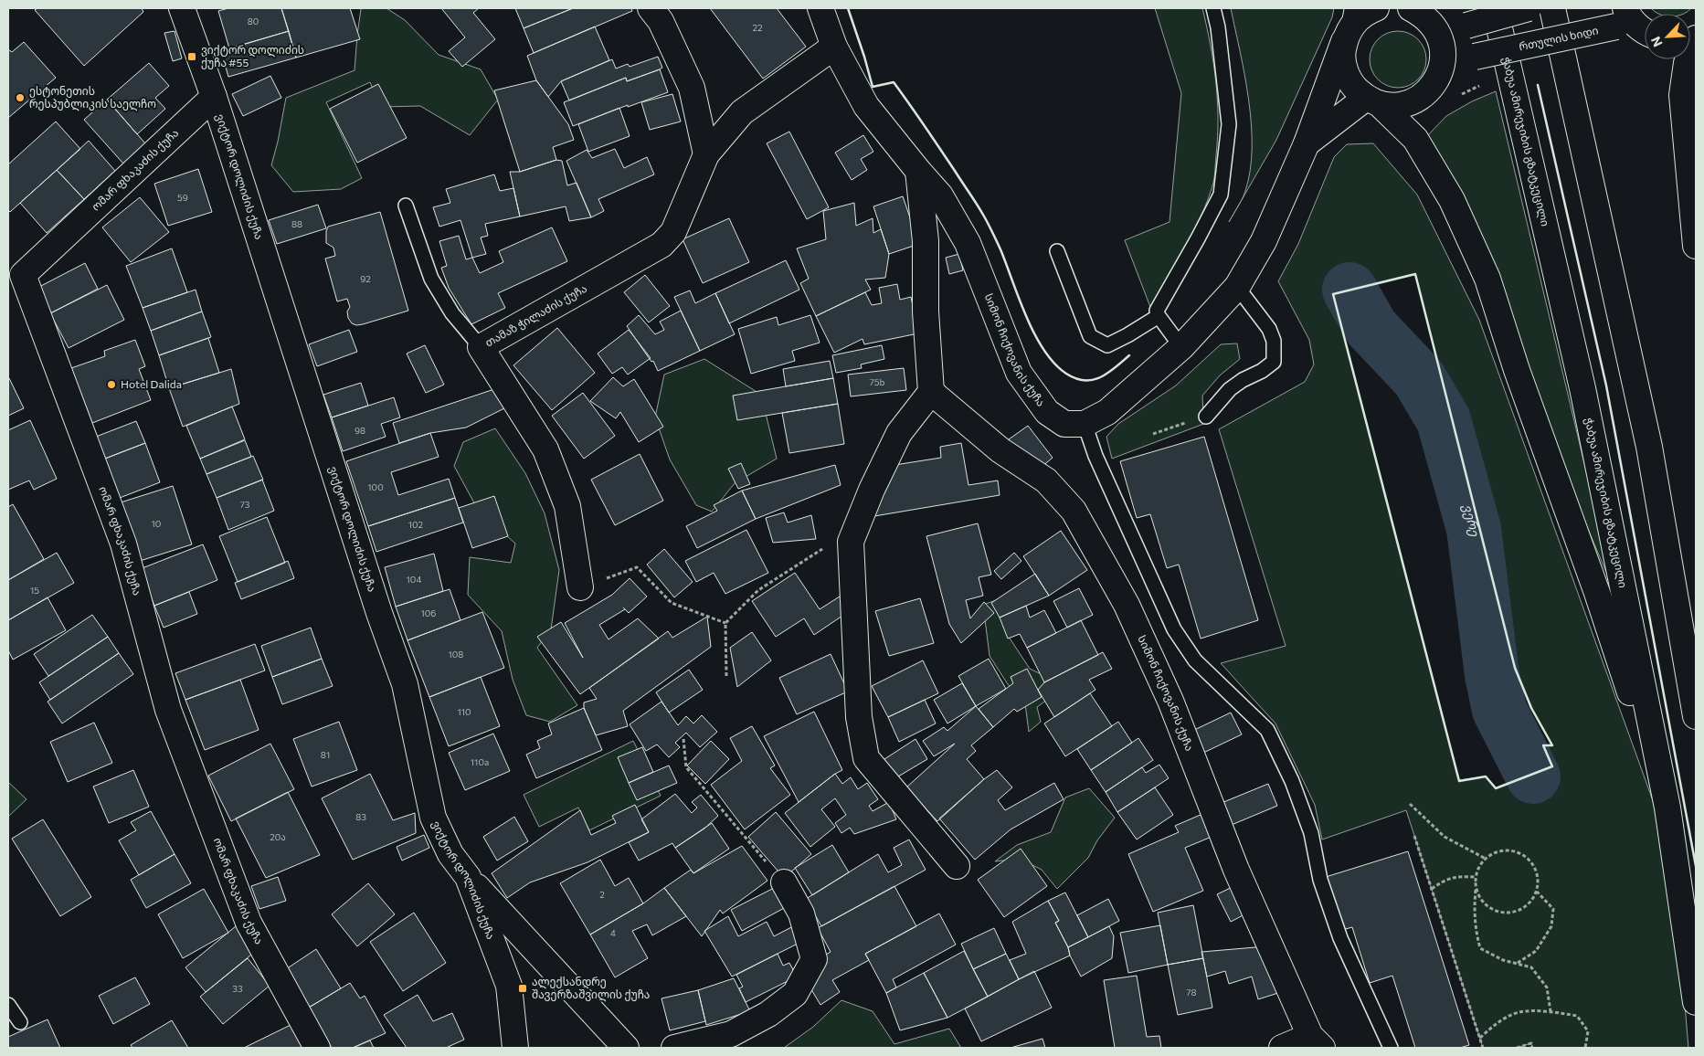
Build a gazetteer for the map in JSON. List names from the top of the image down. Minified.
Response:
{"streets":{"street":["რთულის ხიდი","ჭაბუა ამირეჯიბის გზატკეცილი","ომარ ფხაკაძის ქუჩა","ვიქტორ დოლიძის ქუჩა","თამაზ ჭილაძის ქუჩა","სიმონ ჩიქოვანის ქუჩა"]},"crossings":[["ომარ ფხაკაძის ქუჩა","ვიქტორ დოლიძის ქუჩა"],["თამაზ ჭილაძის ქუჩა","სიმონ ჩიქოვანის ქუჩა"]],"water":["ვერე"],"places":{"transit":["ვიქტორ დოლიძის ქუჩა #55","ალექსანდრე შავერზაშვილის ქუჩა"],"other":["ესტონეთის რესპუბლიკის საელჩო","Hotel Dalida"]},"house_numbers":["80","22","59","88","92","75b","98","100","73","10","102","104","15","106","108","110","81","110a","83","20ა","2","4","33","78"],"north":"bottom left"}
